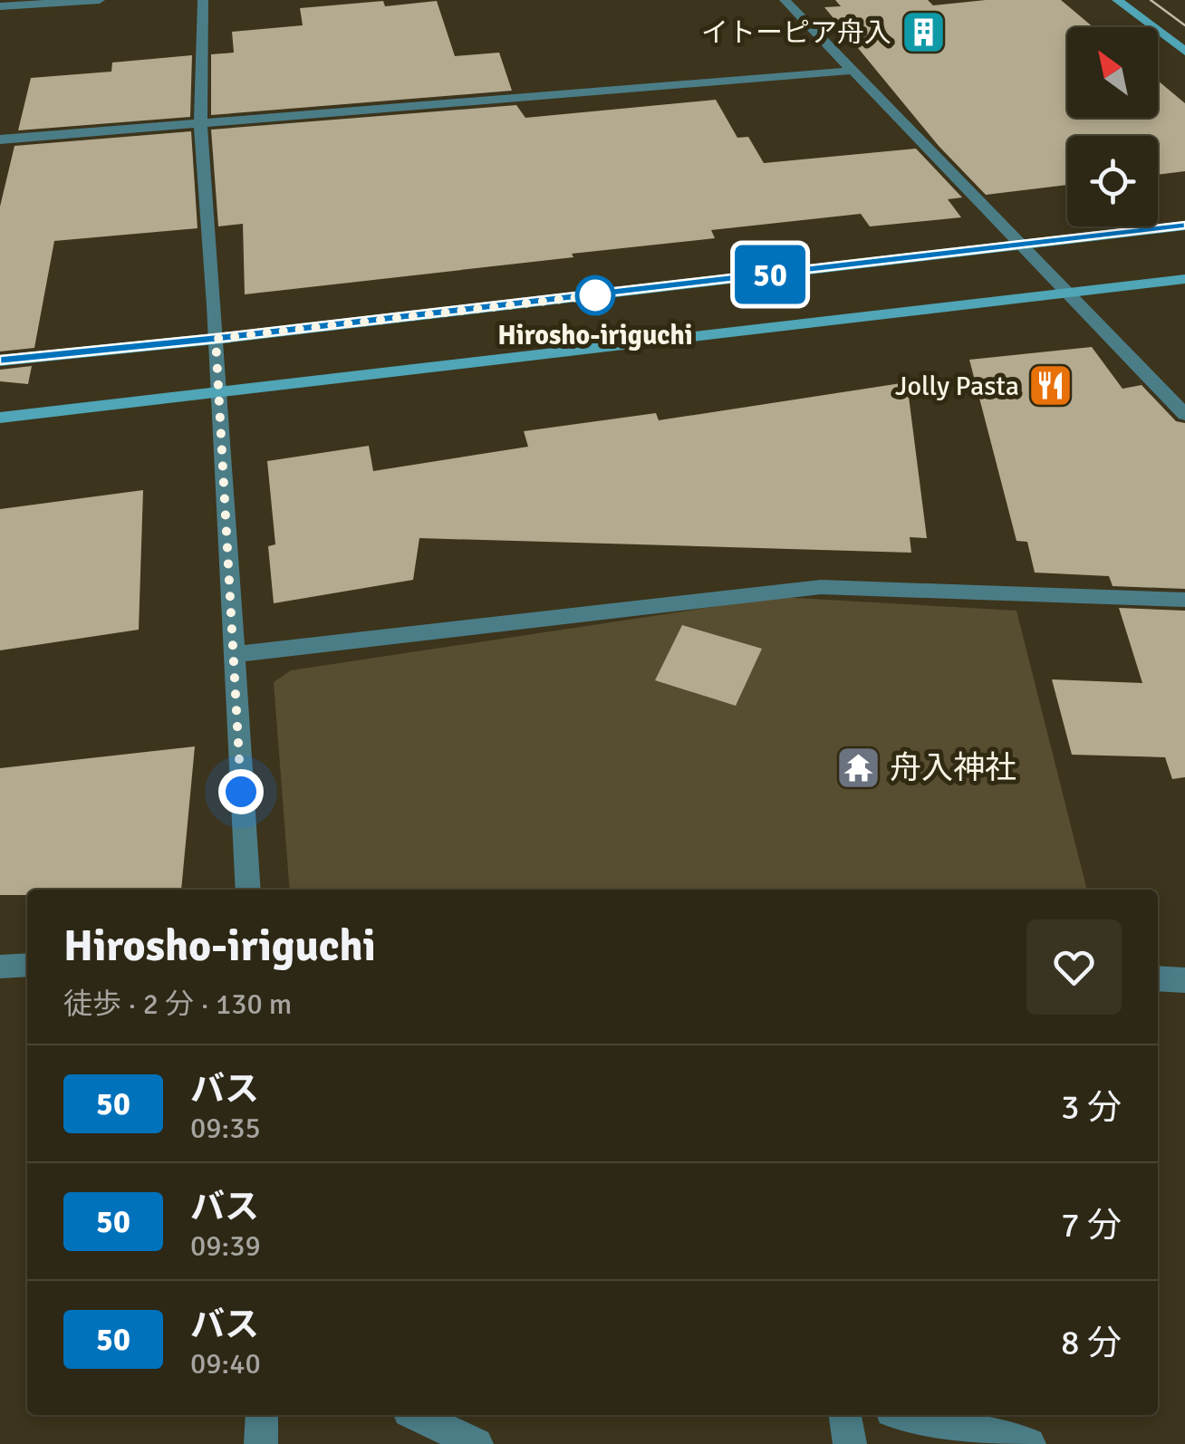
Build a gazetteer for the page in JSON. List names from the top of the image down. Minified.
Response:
{"places":{"building":["イトーピア舟入"],"other":["Hirosho-iriguchi"],"restaurant":["Jolly Pasta"],"temple":["舟入神社"]},"lines":["bus line 50"],"north":"top left","page":{"on_map":"50","heading":["Hirosho-iriguchi","徒歩 · 2 分 · 130 m"],"list":[{"mark":"50","name":"バス","note":"09:35","value":"3 分"},{"mark":"50","name":"バス","note":"09:39","value":"7 分"},{"mark":"50","name":"バス","note":"09:40","value":"8 分"}]}}
